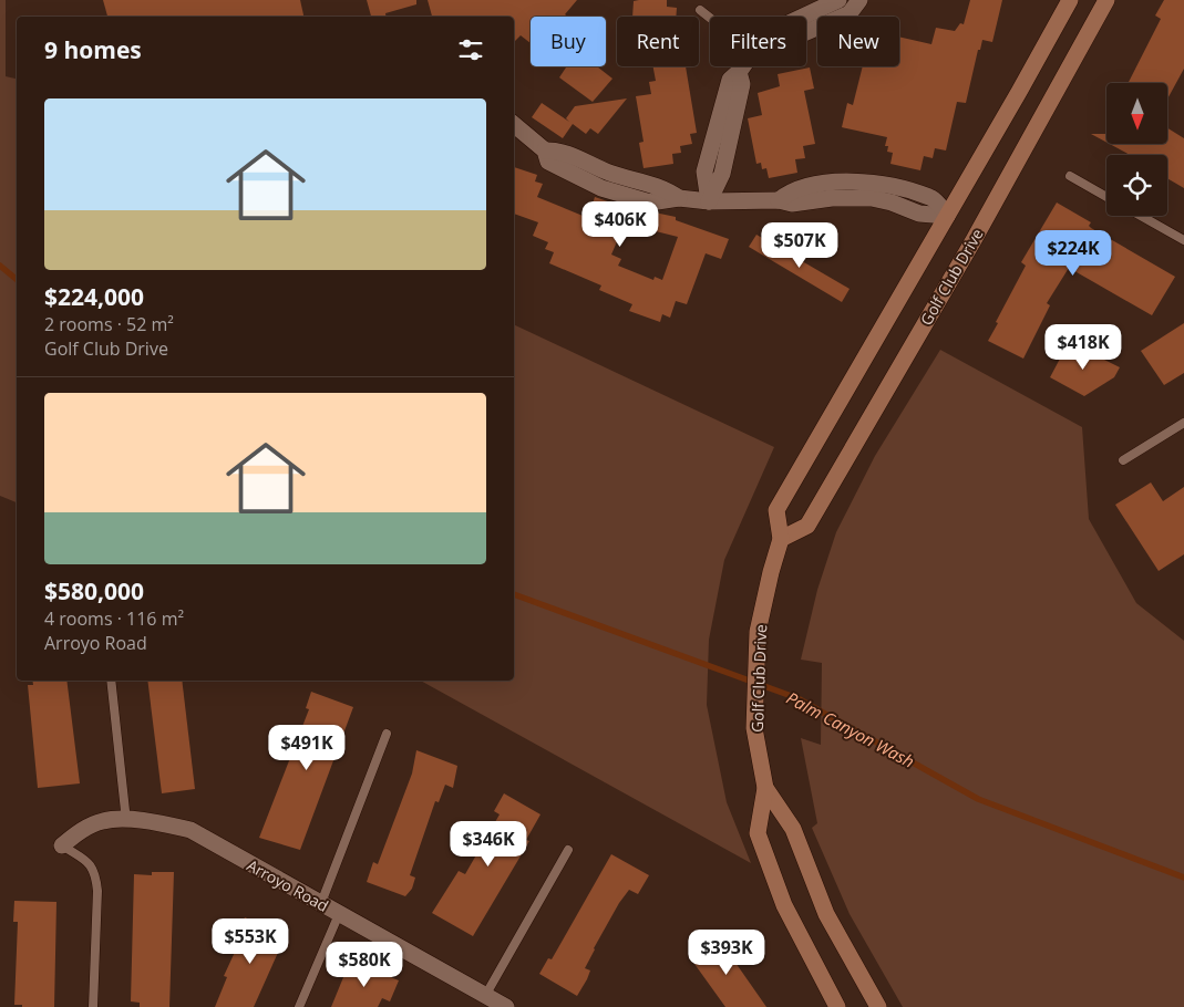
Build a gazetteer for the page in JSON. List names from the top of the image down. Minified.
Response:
{"streets":{"street":["Golf Club Drive","Arroyo Road"]},"water":["Palm Canyon Wash"],"north":"bottom","page":{"chip":["Buy","Rent","Filters","New"],"heading":"9 homes","list":[{"name":"$224,000","note":"2 rooms · 52 m² · Golf Club Drive"},{"name":"$580,000","note":"4 rooms · 116 m² · Arroyo Road"}],"price":["$406K","$507K","$224K","$418K","$491K","$346K","$553K","$393K","$580K"]}}
